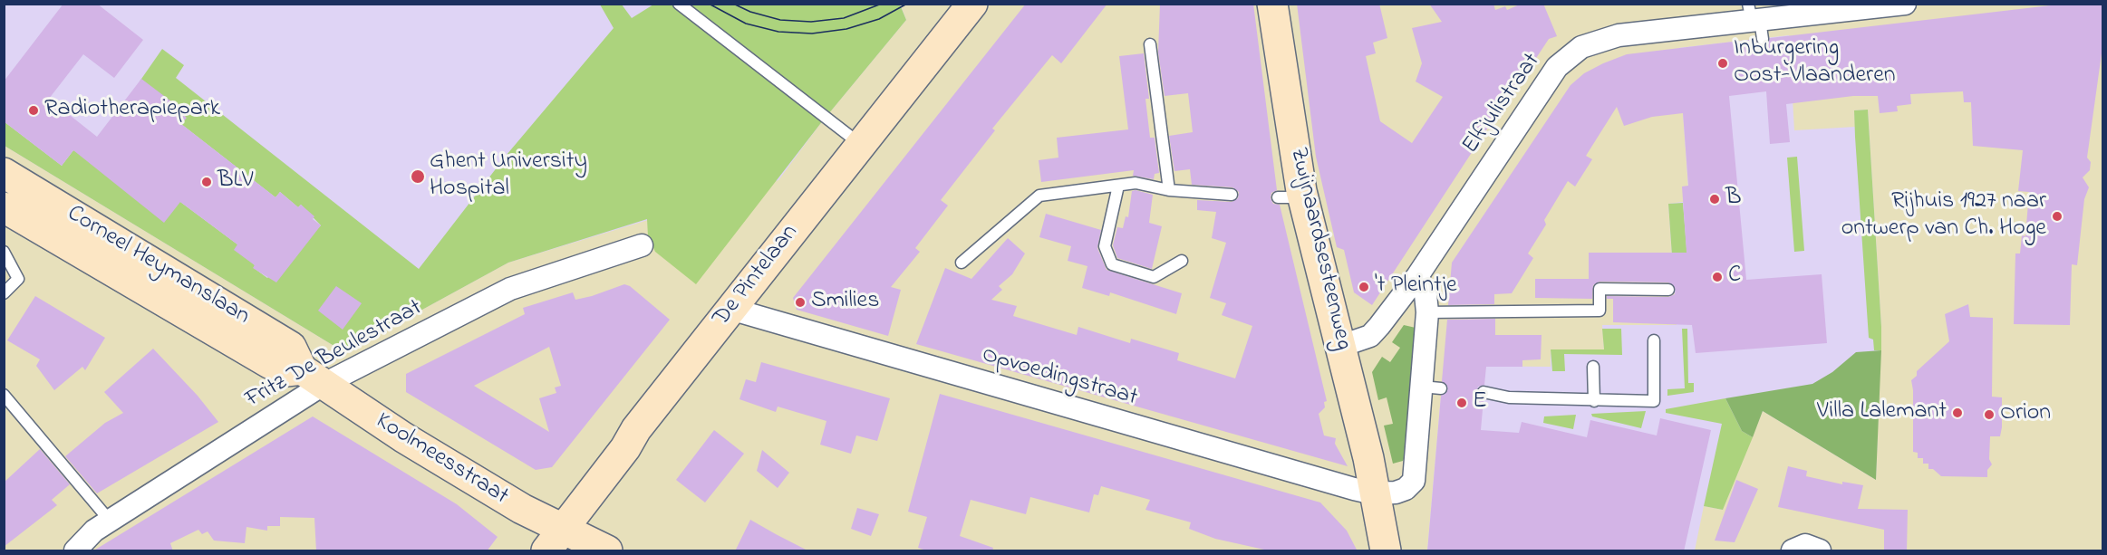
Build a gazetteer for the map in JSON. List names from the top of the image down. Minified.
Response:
{"streets":{"street":["Elfjulistraat","Zwijnaardsesteenweg","Corneel Heymanslaan","De Pintelaan","Fritz De Beulestraat","Opvoedingstraat","Koolmeesstraat"]},"crossings":[["Elfjulistraat","Zwijnaardsesteenweg"],["Zwijnaardsesteenweg","Opvoedingstraat"],["Corneel Heymanslaan","Fritz De Beulestraat"],["Corneel Heymanslaan","Koolmeesstraat"],["De Pintelaan","Opvoedingstraat"],["De Pintelaan","Koolmeesstraat"],["Fritz De Beulestraat","Koolmeesstraat"]],"places":["Inburgering Oost-Vlaanderen","Radiotherapiepark","Ghent University Hospital","BLV","B","Rijhuis 1927 naar ontwerp van Ch. Hoge","C","'t Pleintje","Smilies","E","Villa Lalemant","Orion"]}
